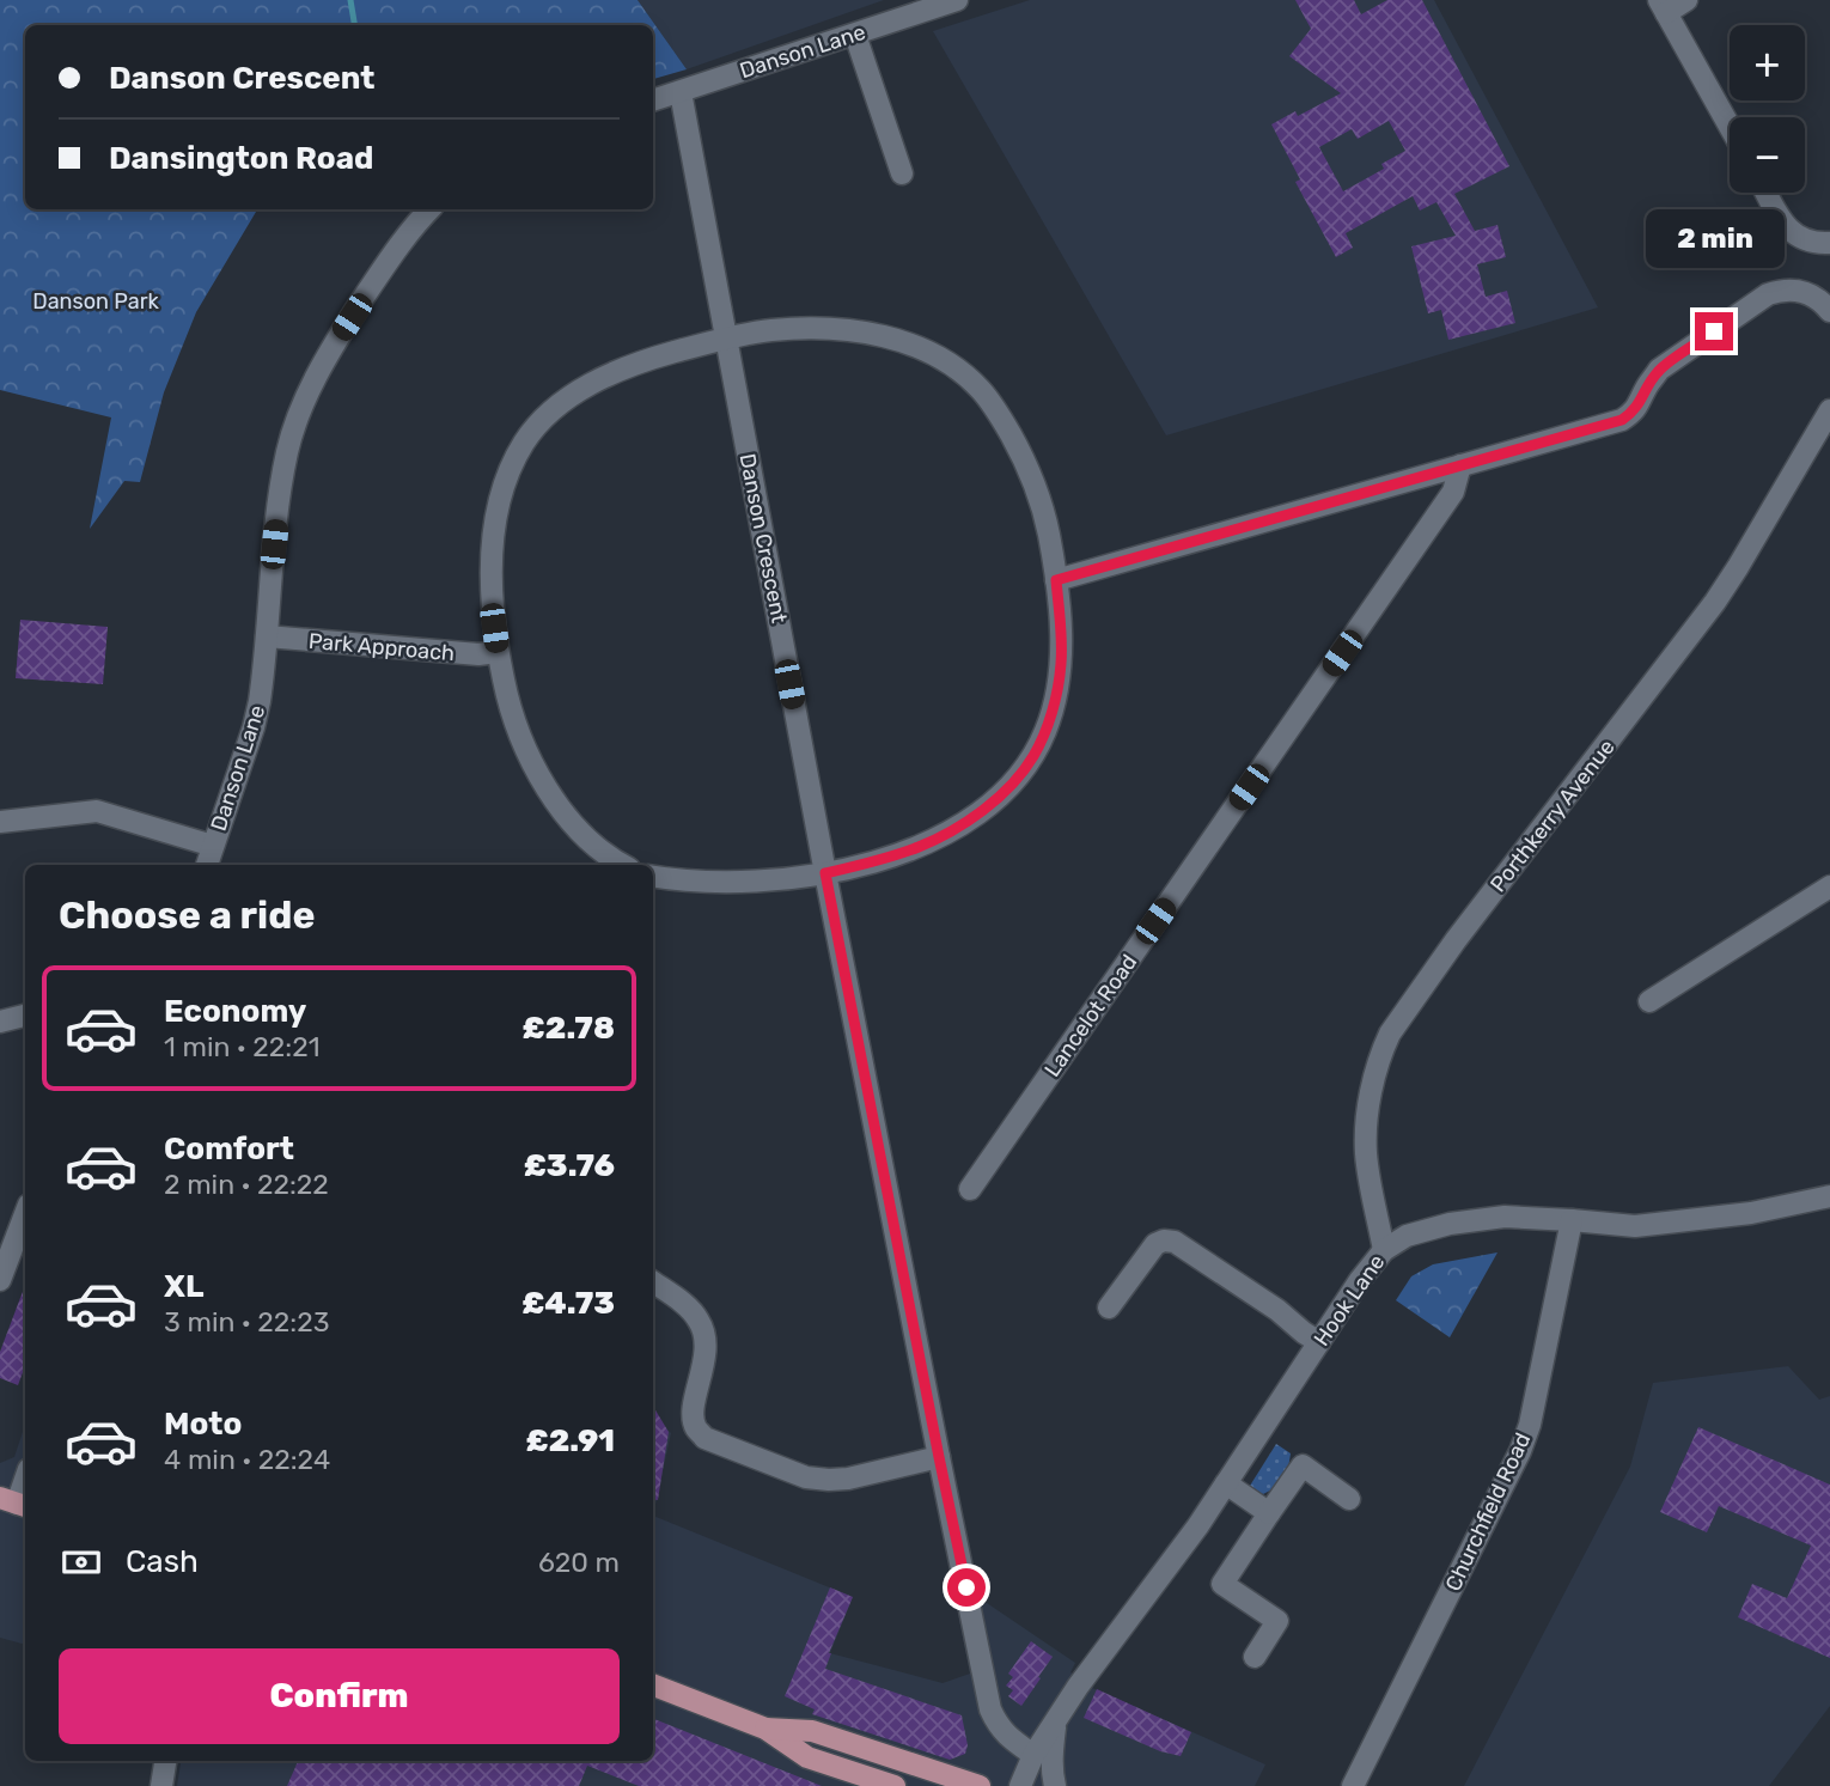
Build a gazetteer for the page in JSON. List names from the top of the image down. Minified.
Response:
{"streets":{"street":["Danson Lane","Danson Crescent","Park Approach","Porthkerry Avenue","Lancelot Road","Hook Lane","Churchfield Road"]},"crossings":[["Danson Lane","Danson Crescent"],["Danson Lane","Park Approach"],["Danson Crescent","Hook Lane"],["Porthkerry Avenue","Hook Lane"],["Hook Lane","Churchfield Road"]],"parks":["Danson Park"],"page":{"map_buttons":["+","−"],"banner":["Danson Crescent","Dansington Road"],"bubble":"2 min","heading":"Choose a ride","list":[{"name":"Economy","note":"1 min · 22:21","value":"£2.78"},{"name":"Comfort","note":"2 min · 22:22","value":"£3.76"},{"name":"XL","note":"3 min · 22:23","value":"£4.73"},{"name":"Moto","note":"4 min · 22:24","value":"£2.91"}],"pay":["Cash","620 m"],"buttons":"Confirm"}}
